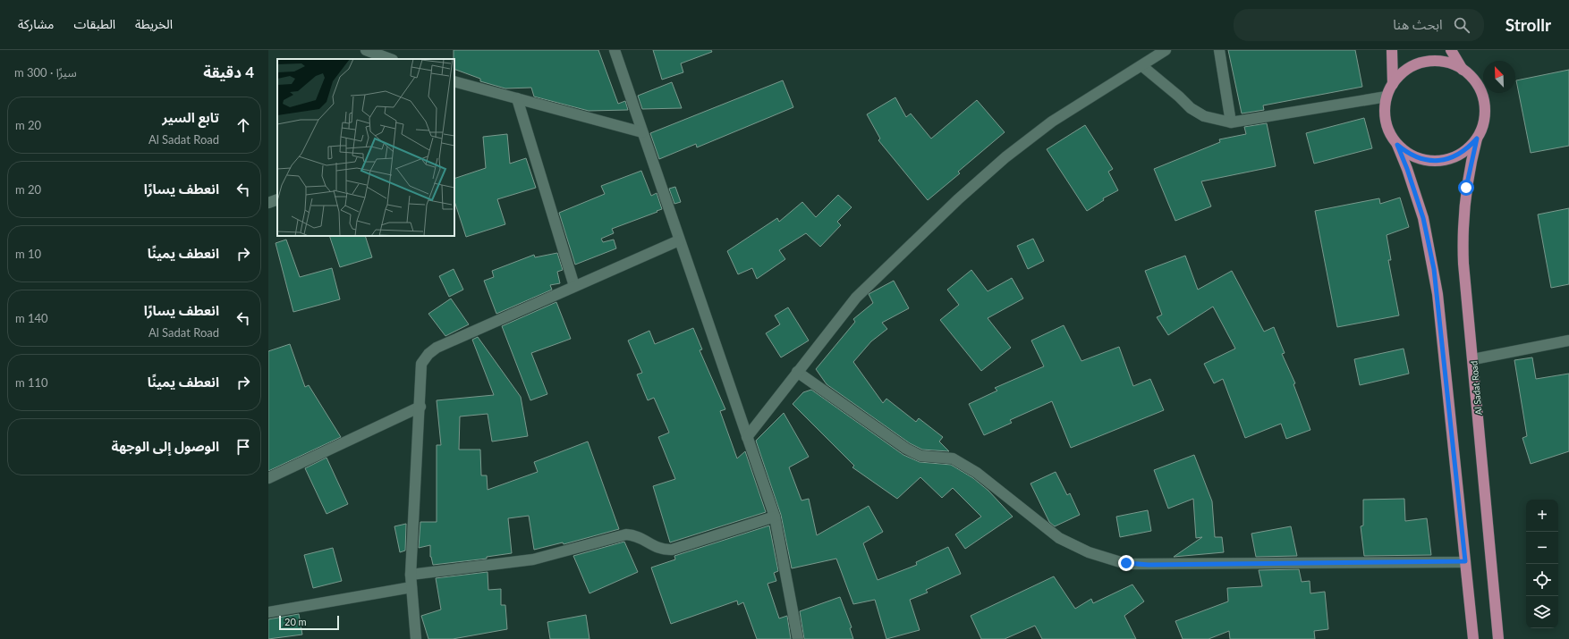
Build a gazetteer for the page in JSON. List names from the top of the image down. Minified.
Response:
{"streets":{"main road":["Al Sadat Road"]},"scale_bar":"20 m","north":"top left","page":{"header":"Strollr","search":"ابحث هنا","nav":["الخريطة","الطبقات","مشاركة"],"heading":["4 دقيقة","سيرًا · 300 m"],"list":[["تابع السير","Al Sadat Road","20 m"],["انعطف يسارًا","20 m"],["انعطف يمينًا","10 m"],["انعطف يسارًا","Al Sadat Road","140 m"],["انعطف يمينًا","110 m"],"الوصول إلى الوجهة"],"map_buttons":["+","−"],"scale":"20 m"}}
